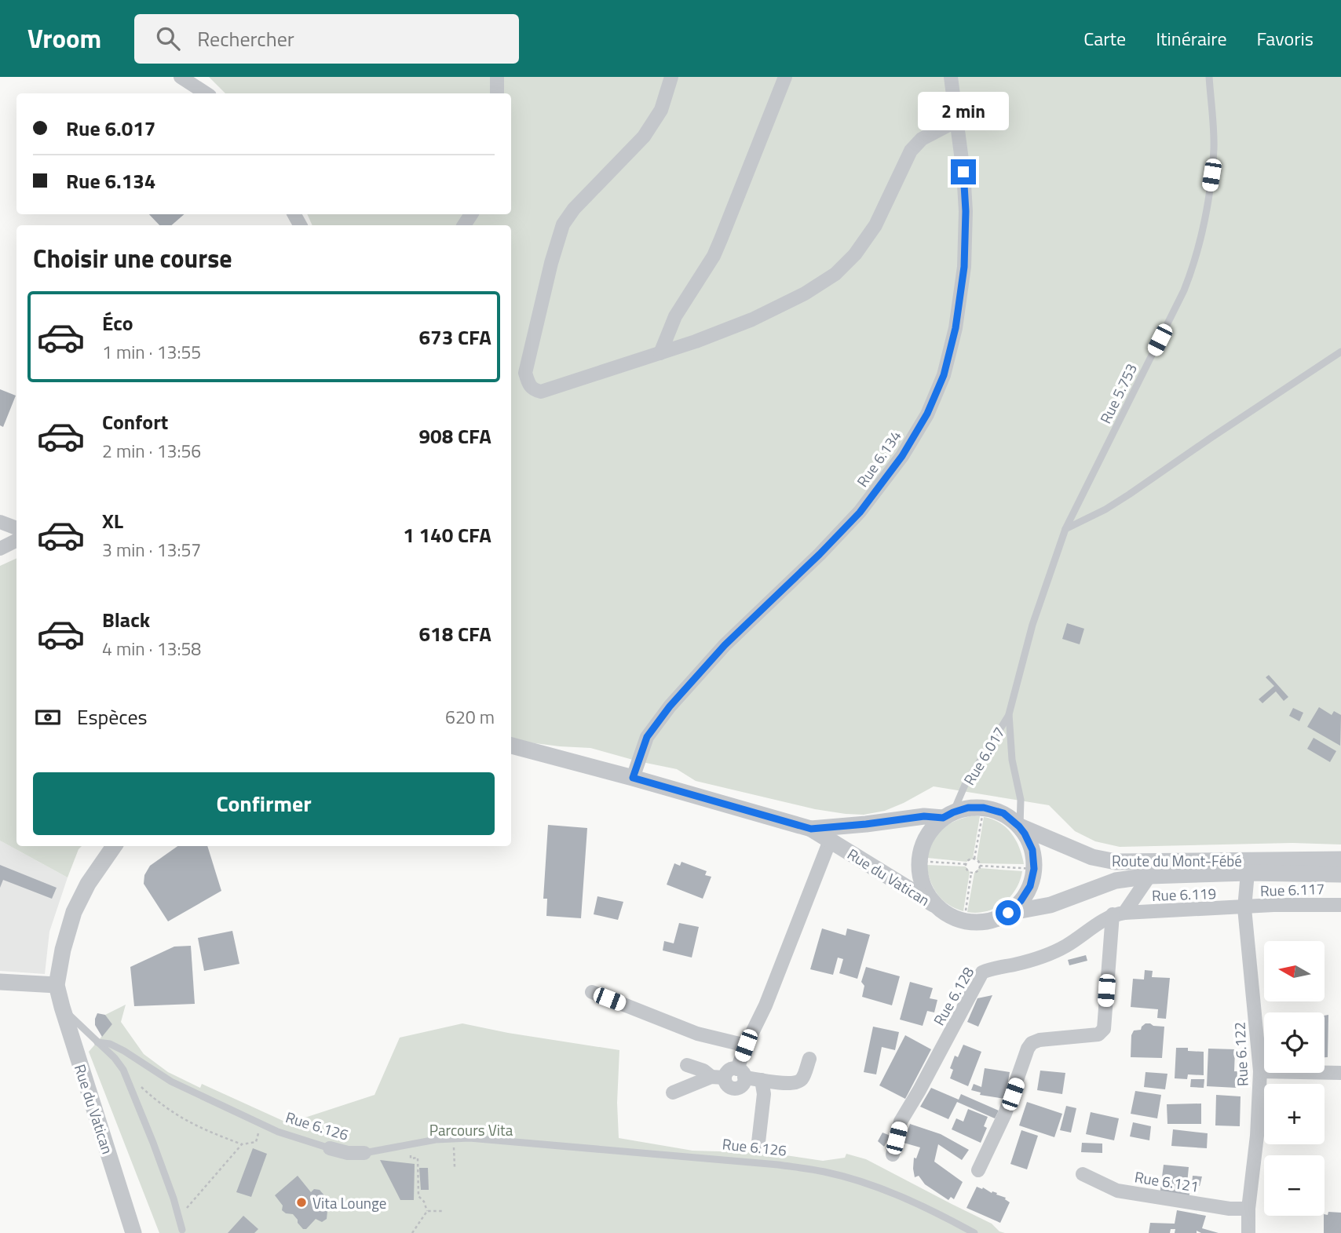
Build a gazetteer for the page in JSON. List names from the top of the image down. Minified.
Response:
{"streets":{"street":["Rue 6.134","Rue 6.017","Route du Mont-Fébé","Rue du Vatican","Rue 6.117","Rue 6.119","Rue 6.128","Rue 6.122","Rue 6.126","Rue 6.121"],"lane":["Rue 5.753"]},"crossings":[["Rue 5.753","Rue 6.017"],["Rue 6.017","Route du Mont-Fébé"],["Rue 6.017","Rue du Vatican"],["Route du Mont-Fébé","Rue 6.128"],["Route du Mont-Fébé","Rue 6.122"],["Rue 6.117","Rue 6.119"],["Rue 6.117","Rue 6.122"],["Rue 6.119","Rue 6.128"],["Rue 6.119","Rue 6.122"],["Rue 6.122","Rue 6.121"]],"parks":["Parcours Vita"],"places":["Vita Lounge"],"north":"left","page":{"header":"Vroom","search":"Rechercher","nav":["Carte","Itinéraire","Favoris"],"bubble":"2 min","banner":["Rue 6.017","Rue 6.134"],"heading":"Choisir une course","list":[{"name":"Éco","note":"1 min · 13:55","value":"673 CFA"},{"name":"Confort","note":"2 min · 13:56","value":"908 CFA"},{"name":"XL","note":"3 min · 13:57","value":"1 140 CFA"},{"name":"Black","note":"4 min · 13:58","value":"618 CFA"}],"pay":["Espèces","620 m"],"buttons":"Confirmer","map_buttons":["+","−"]}}
